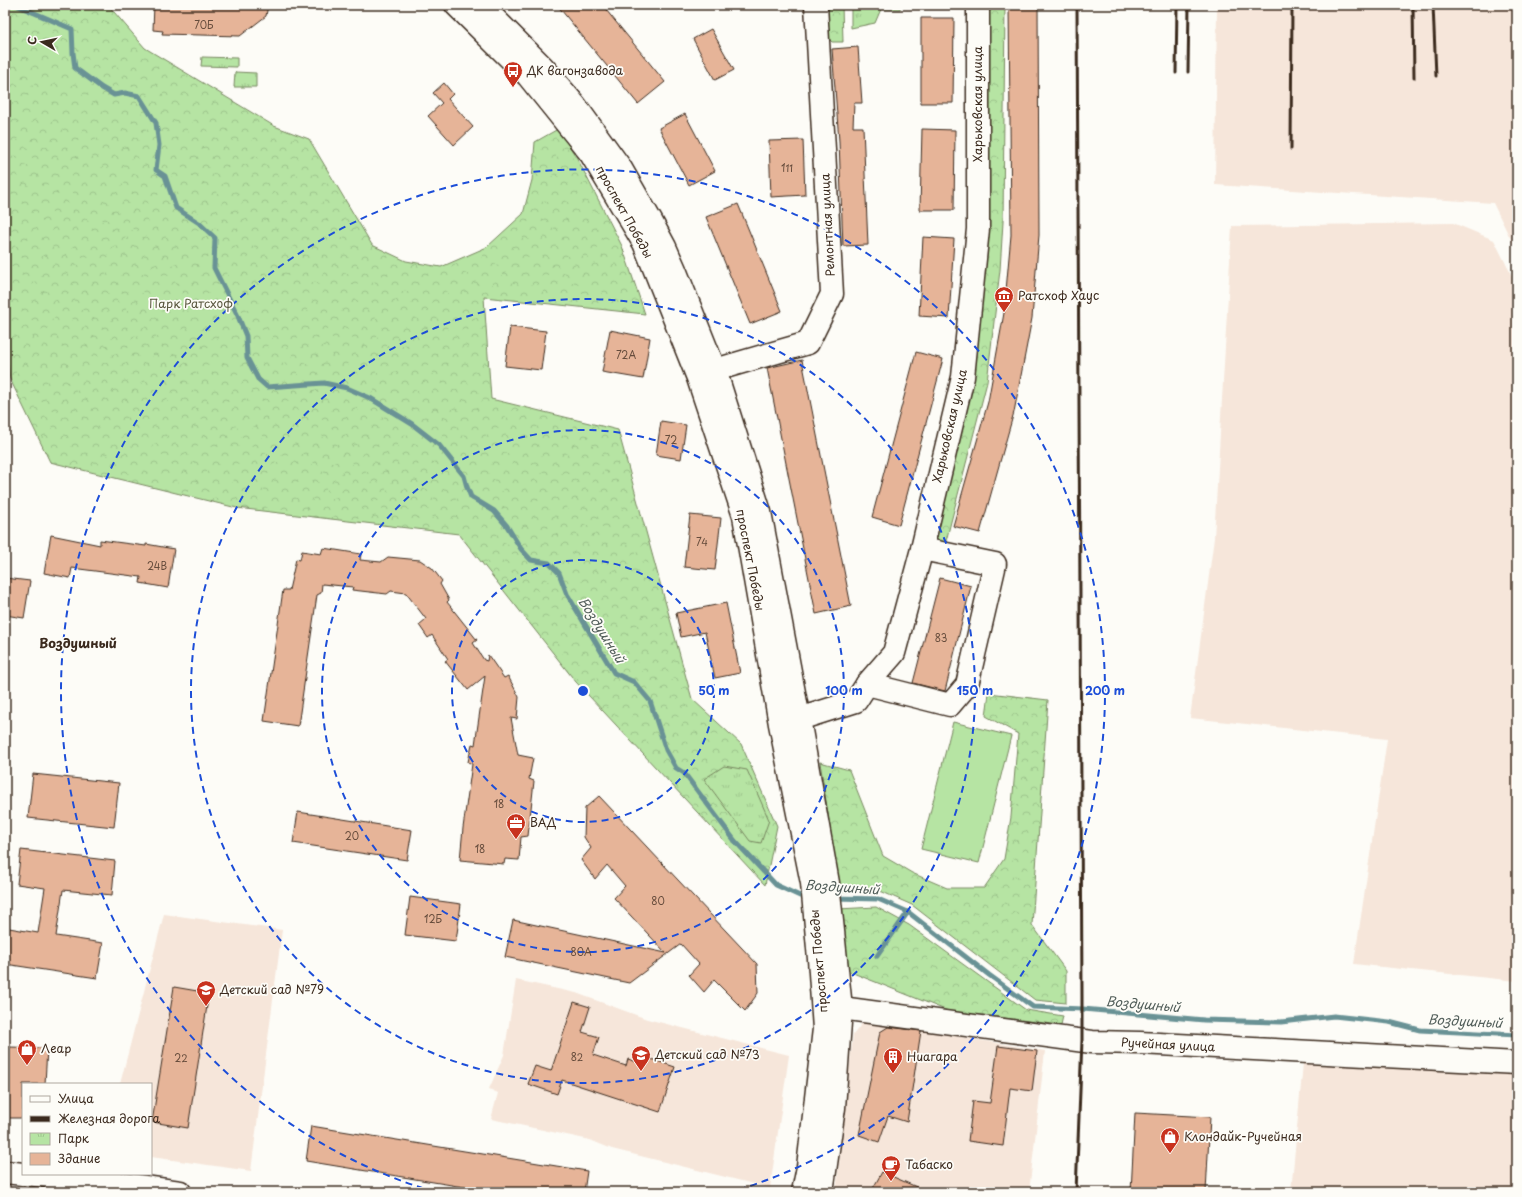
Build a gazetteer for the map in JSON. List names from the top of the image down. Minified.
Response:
{"streets":{"main road":["Харьковская улица","проспект Победы","Ремонтная улица","Ручейная улица"]},"crossings":[["Харьковская улица","проспект Победы"],["проспект Победы","Ремонтная улица"],["проспект Победы","Ручейная улица"]],"districts":["Воздушный"],"water":["Воздушный"],"parks":["Парк Ратсхоф"],"places":{"bus stop":["ДК вагонзавода"],"museum":["Ратсхоф Хаус"],"office":["ВАД"],"school or university":["Детский сад №79","Детский сад №73"],"shop":["Леар","Клондайк-Ручейная"],"building":["Ниагара"],"cafe":["Табаско"]},"house_numbers":["70Б","111","72А","72","74","24В","83","18","20","18","80","12Б","80А","82","22"],"legend":["Улица","Железная дорога","Парк","Здание"],"north":"left","rings":["50 m","100 m","150 m","200 m"]}
